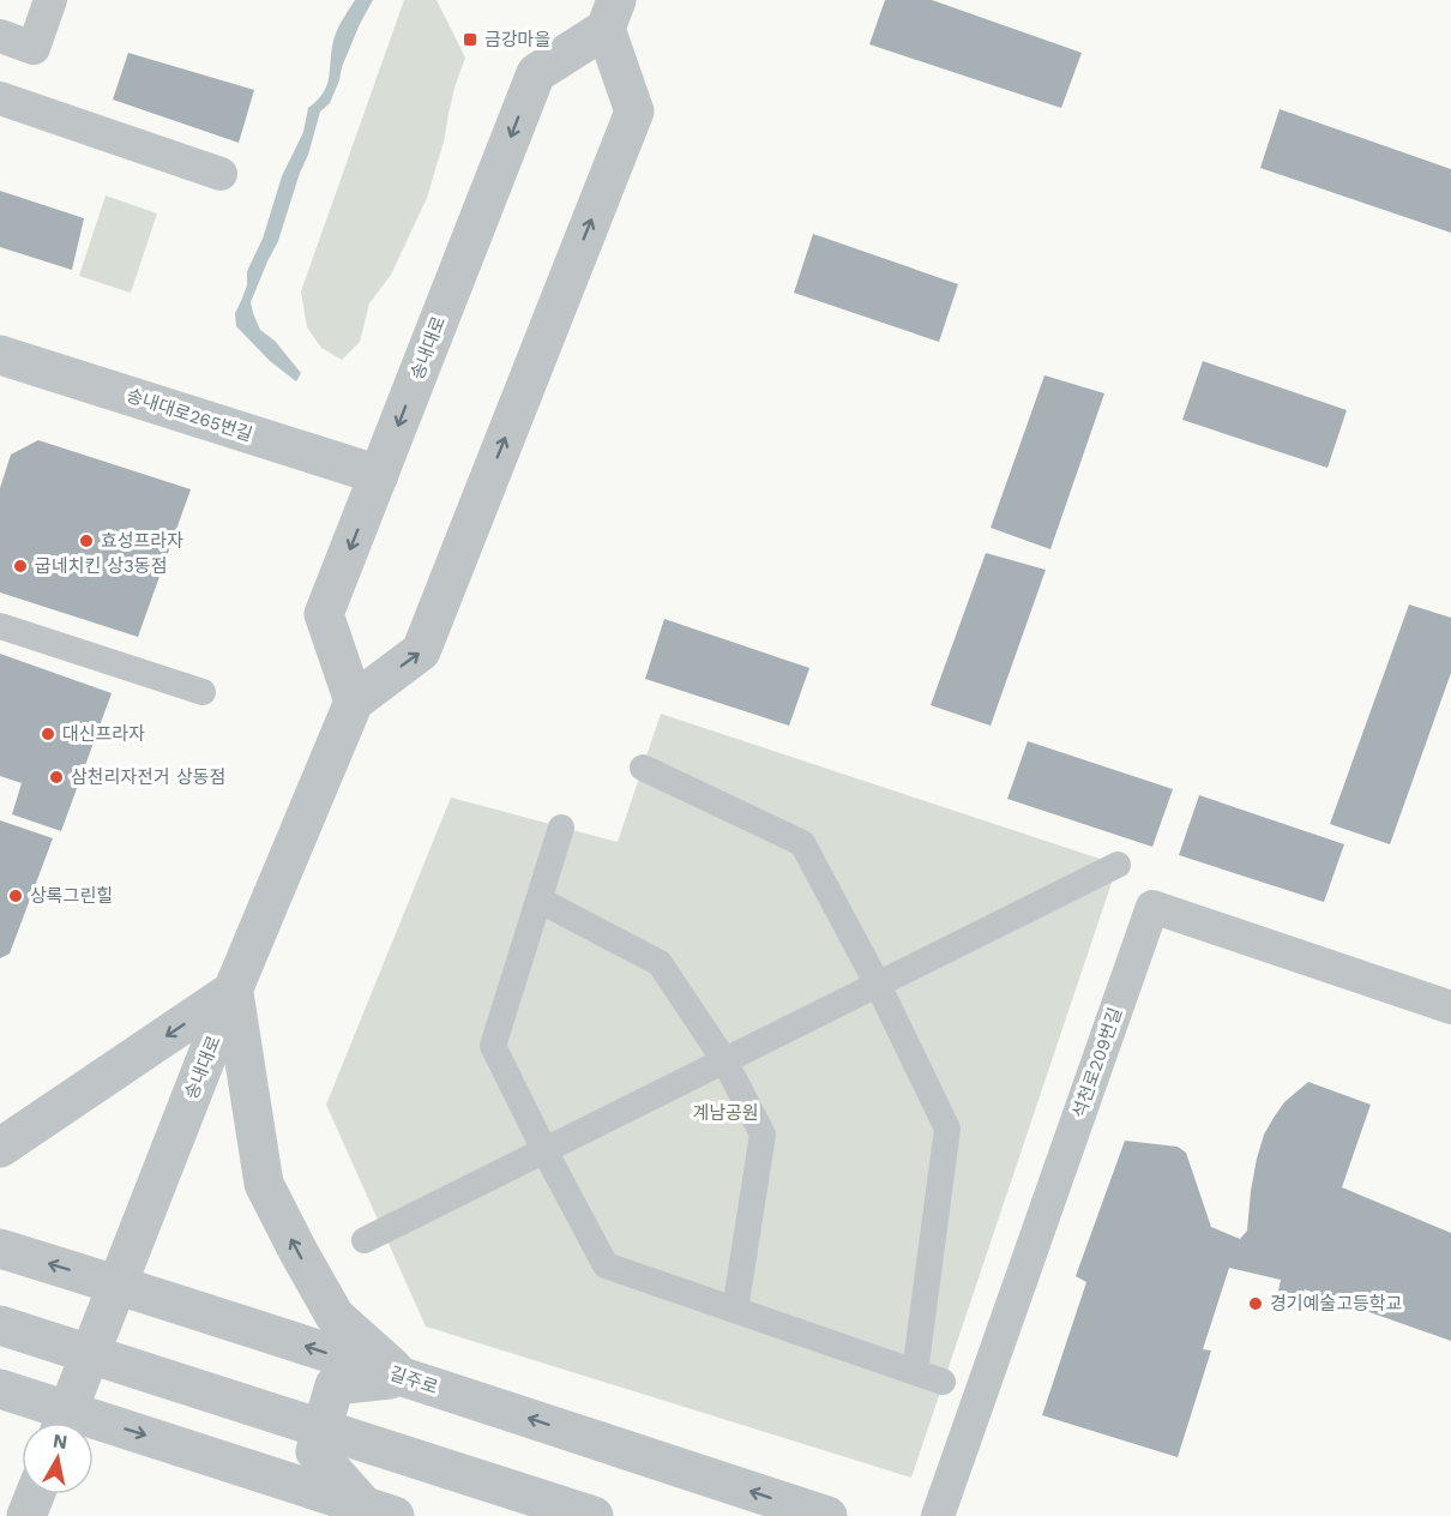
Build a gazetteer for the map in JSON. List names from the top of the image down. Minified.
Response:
{"streets":{"street":["송내대로","송내대로265번길","석천로209번길","길주로"]},"crossings":[["송내대로","송내대로265번길"],["송내대로","길주로"]],"parks":["계남공원"],"places":{"transit":["금강마을"],"other":["효성프라자","굽네치킨 상3동점","대신프라자","삼천리자전거 상동점","상록그린힐","경기예술고등학교"]},"north":"top"}
